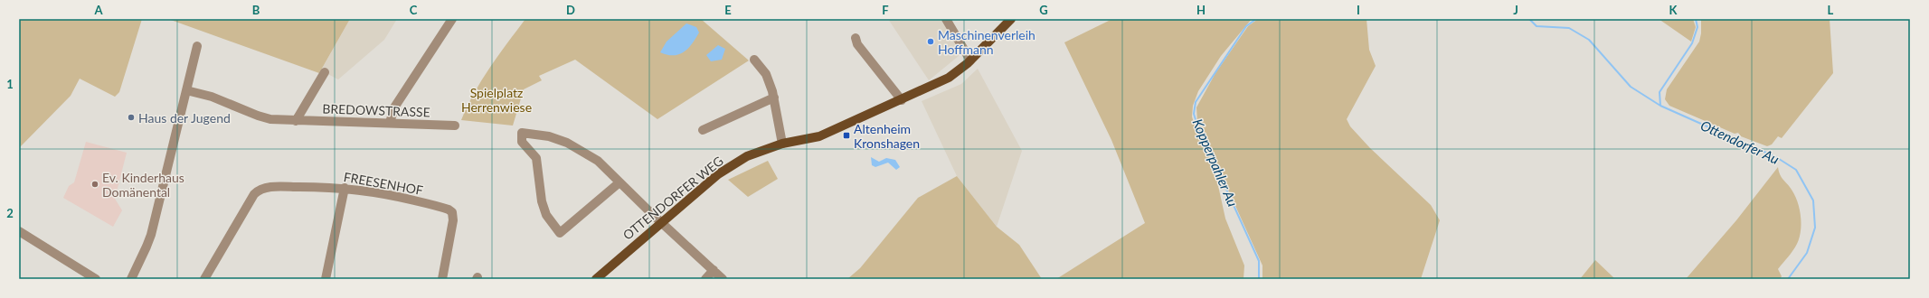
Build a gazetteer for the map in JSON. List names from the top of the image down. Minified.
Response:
{"streets":{"main road":["OTTENDORFER WEG"],"street":["BREDOWSTRASSE","FREESENHOF"]},"water":["Ottendorfer Au","Kopperpahler Au"],"parks":["Spielplatz Herrenwiese"],"places":{"other":["Maschinenverleih Hoffmann","Haus der Jugend","Ev. Kinderhaus Domänental"],"transit":["Altenheim Kronshagen"]},"grid":{"columns":["A","B","C","D","E","F","G","H","I","J","K","L"],"rows":["1","2"]}}
